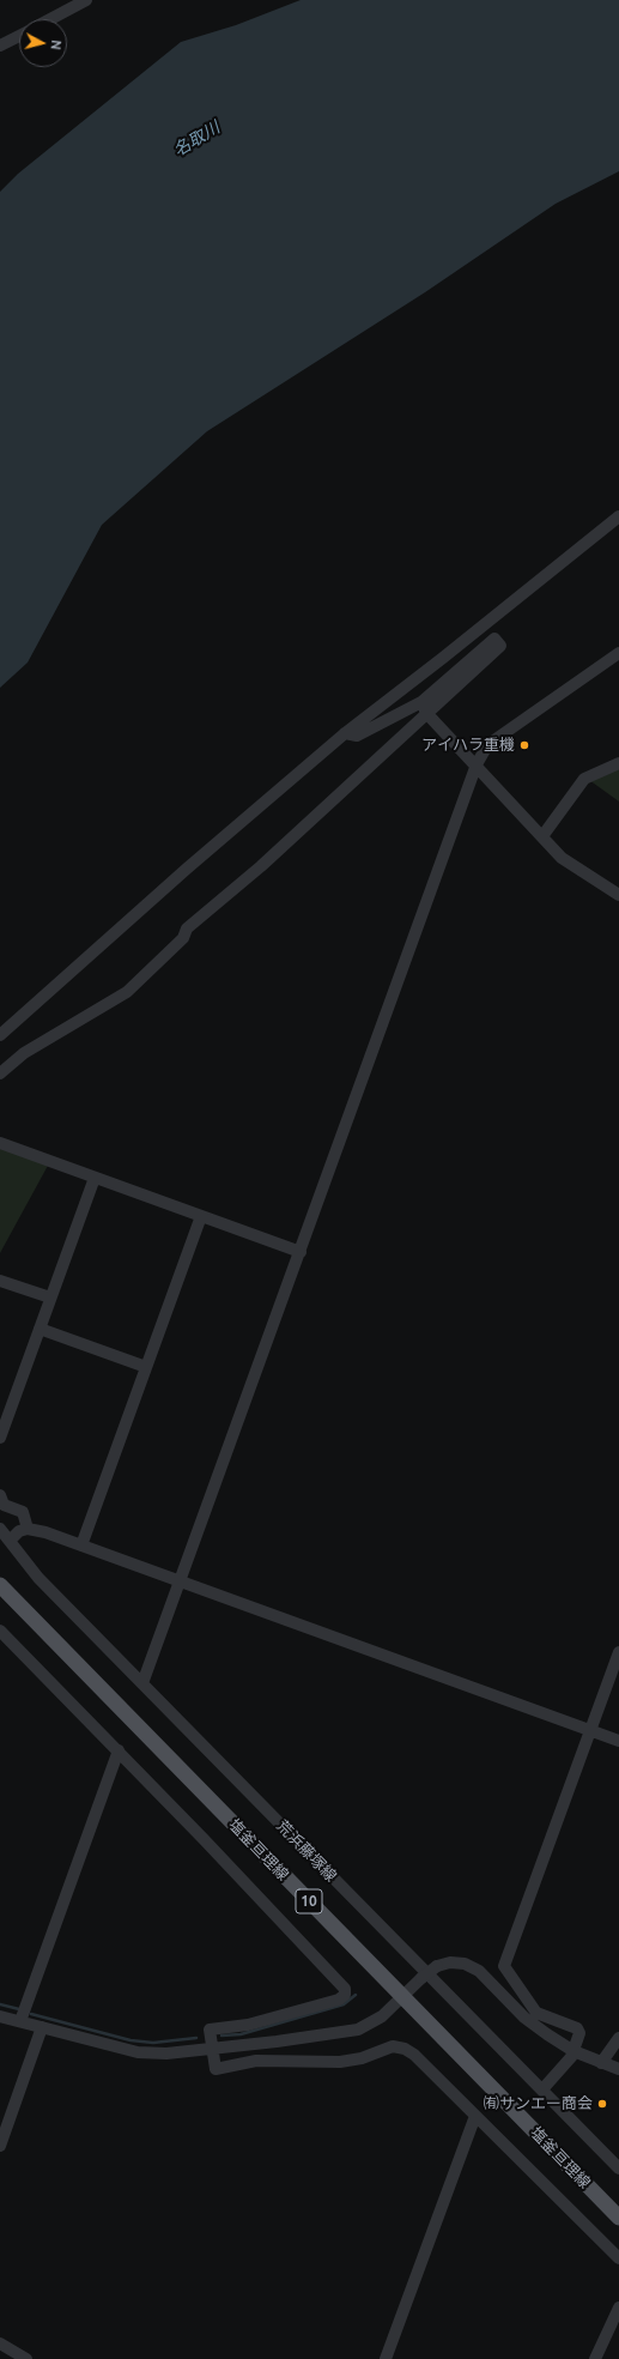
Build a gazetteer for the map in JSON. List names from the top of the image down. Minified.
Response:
{"streets":{"main road":["塩釜亘理線","10"],"street":["荒浜藤塚線"]},"water":["名取川"],"places":["アイハラ重機","㈲サンエー商会"],"north":"right"}
